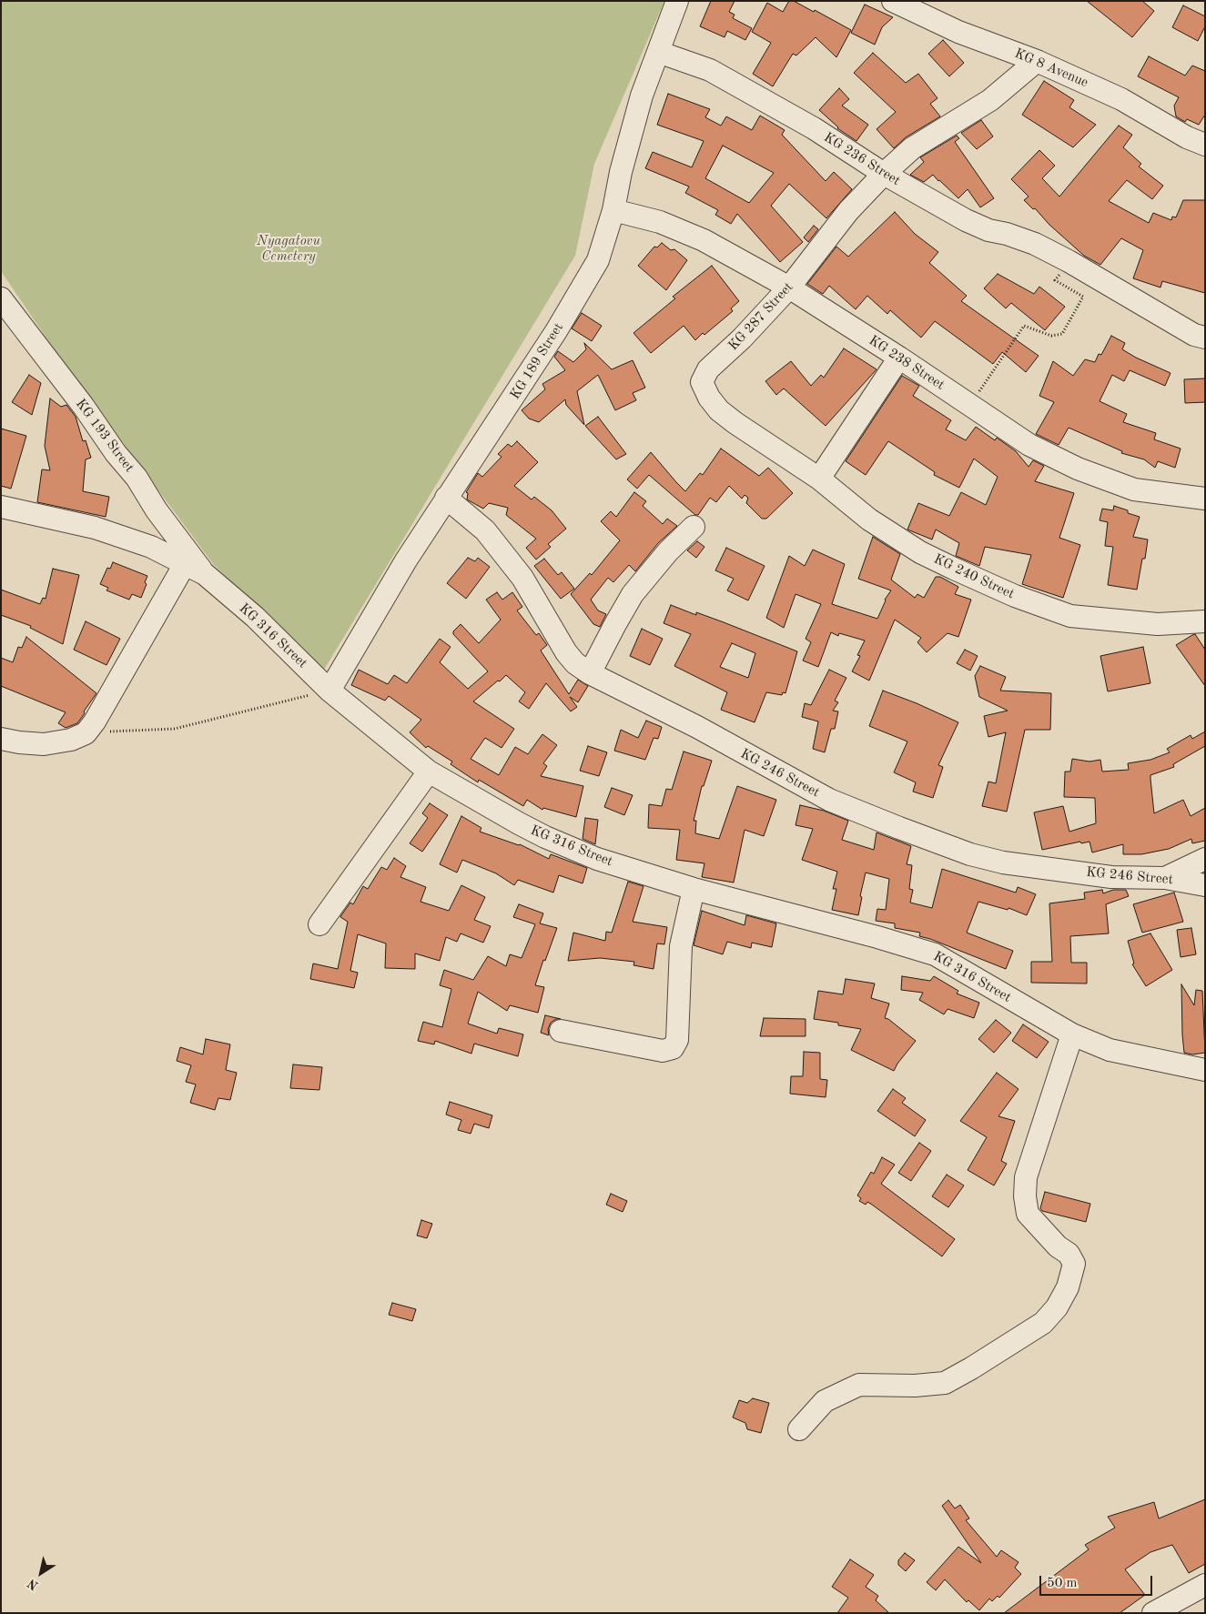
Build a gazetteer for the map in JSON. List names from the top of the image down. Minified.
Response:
{"streets":{"street":["KG 8 Avenue","KG 236 Street","KG 287 Street","KG 189 Street","KG 238 Street","KG 193 Street","KG 240 Street","KG 316 Street","KG 246 Street"]},"crossings":[["KG 8 Avenue","KG 287 Street"],["KG 236 Street","KG 287 Street"],["KG 236 Street","KG 189 Street"],["KG 287 Street","KG 238 Street"],["KG 287 Street","KG 240 Street"],["KG 189 Street","KG 238 Street"],["KG 189 Street","KG 316 Street"],["KG 189 Street","KG 246 Street"],["KG 193 Street","KG 316 Street"]],"parks":["Nyagatovu Cemetery"],"scale_bar":"50 m","north":"bottom left"}
